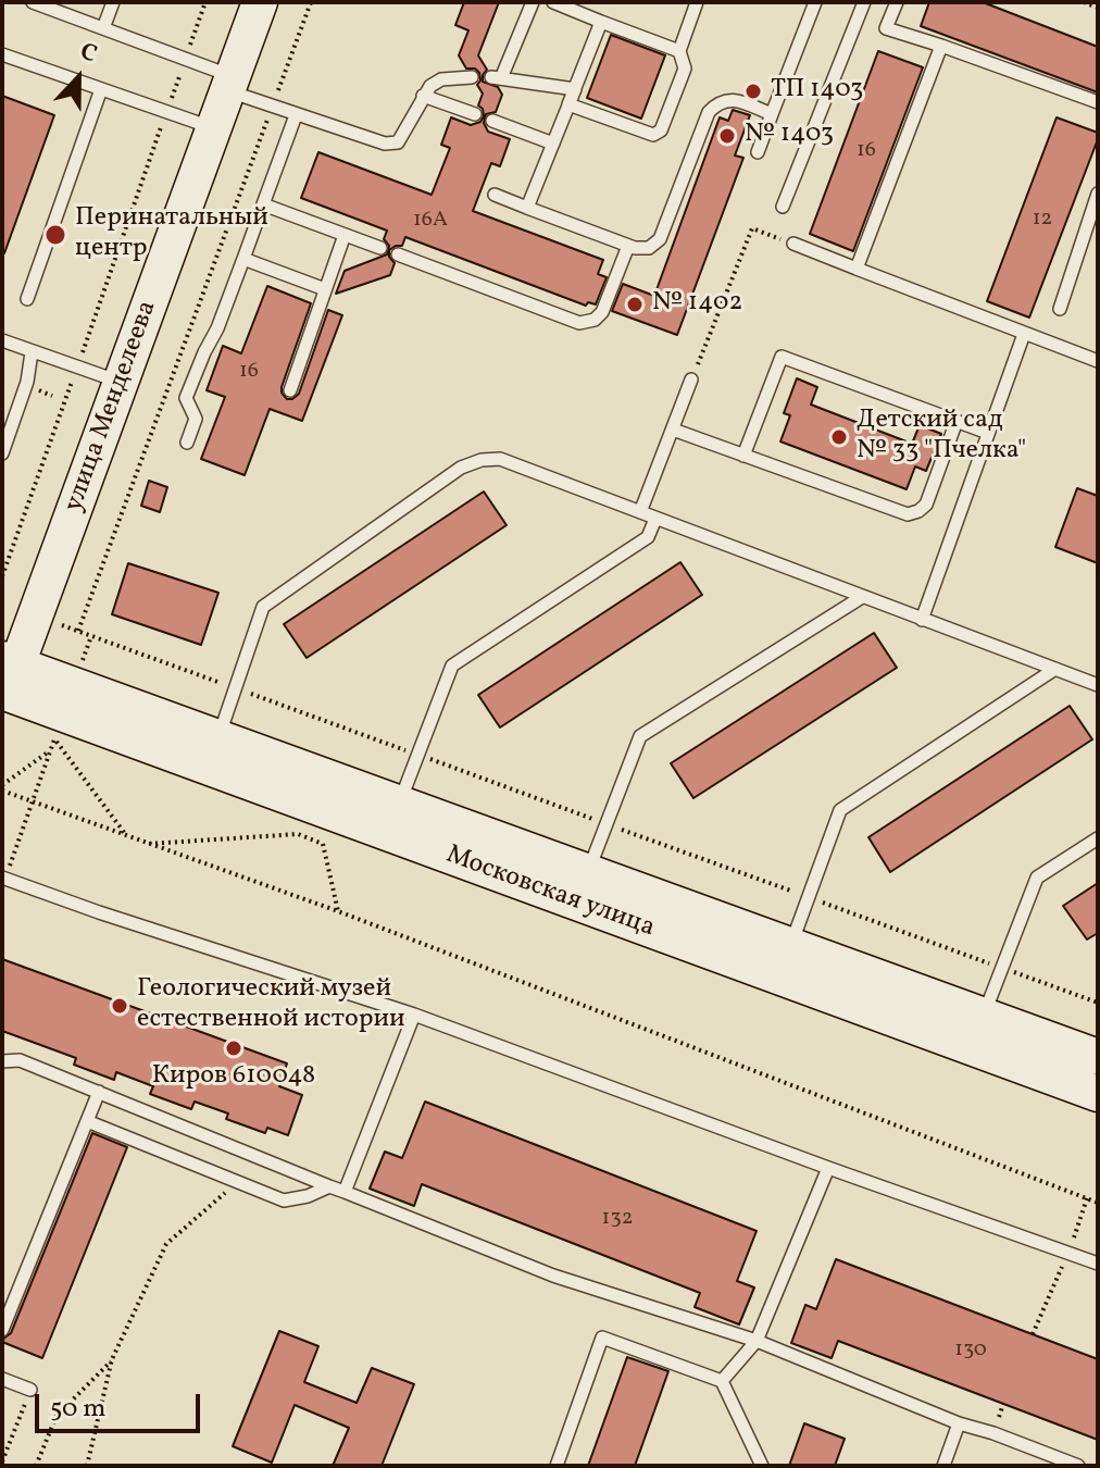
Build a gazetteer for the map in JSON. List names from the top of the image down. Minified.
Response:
{"streets":{"main road":["улица Менделеева","Московская улица"]},"crossings":[["улица Менделеева","Московская улица"]],"places":["ТП 1403","№ 1403","Перинатальный центр","№ 1402","Детский сад № 33 \"Пчелка\"","Геологический музей естественной истории","Киров 610048"],"house_numbers":["16","12","16А","16","132","130"],"scale_bar":"50 m","north":"top"}
